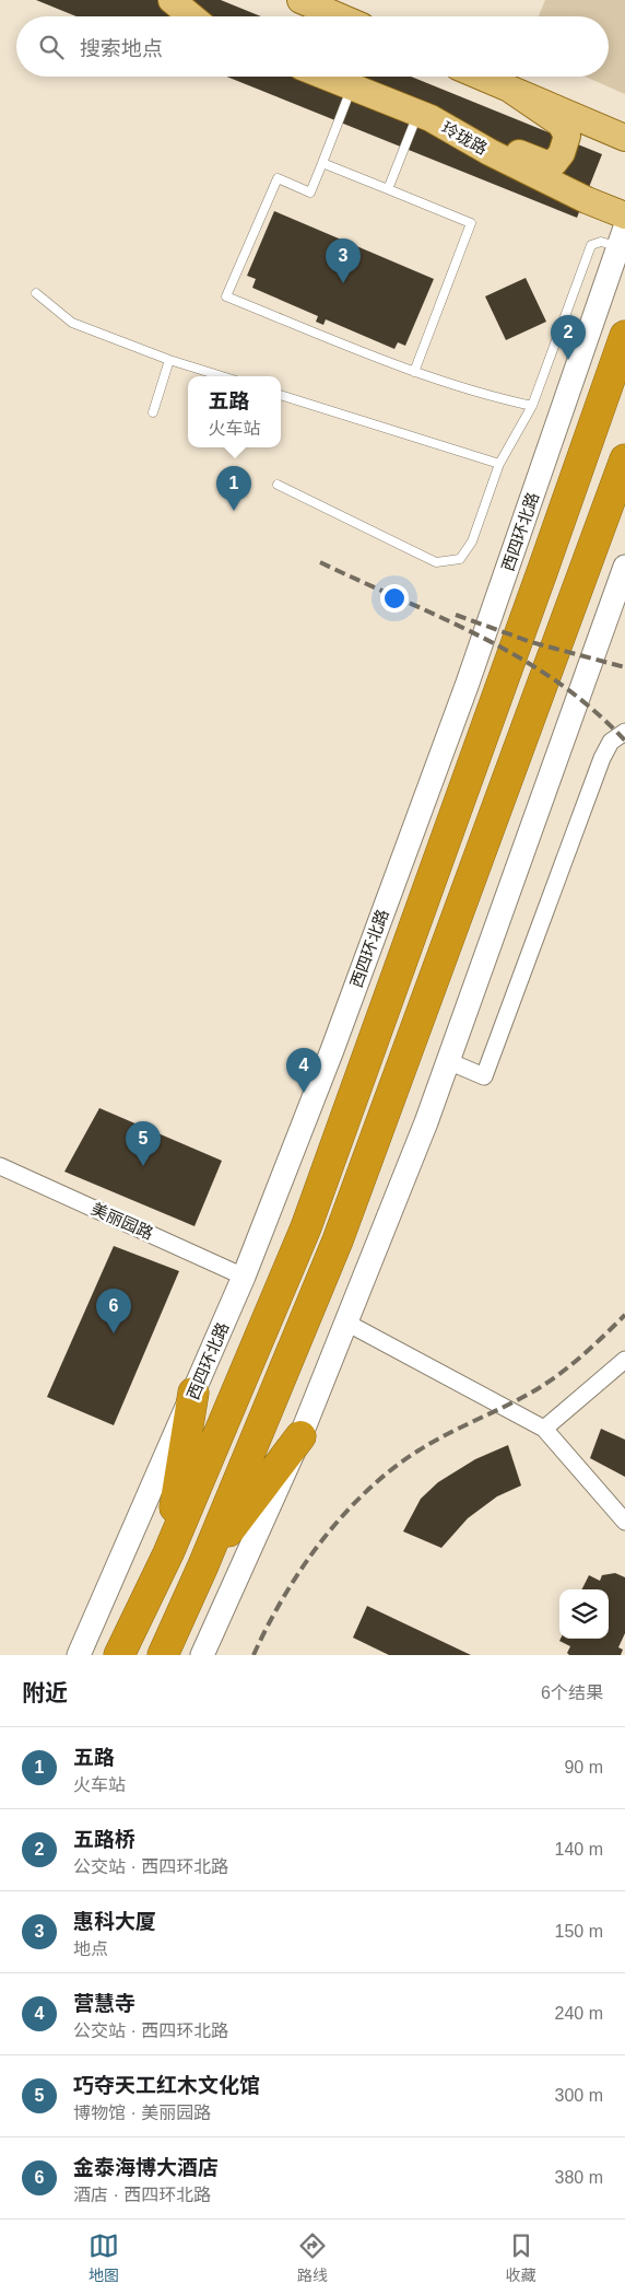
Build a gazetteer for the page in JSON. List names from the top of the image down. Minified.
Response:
{"streets":{"highway":["西四环北路"],"main road":["玲珑路"],"street":["美丽园路"]},"crossings":[["西四环北路","美丽园路"]],"page":{"search":"搜索地点","pins":["3","2","1","4","5","6"],"popup":["五路","火车站"],"heading":["附近","6个结果"],"list":[{"mark":"1","name":"五路","note":"火车站","value":"90 m"},{"mark":"2","name":"五路桥","note":"公交站 · 西四环北路","value":"140 m"},{"mark":"3","name":"惠科大厦","note":"地点","value":"150 m"},{"mark":"4","name":"营慧寺","note":"公交站 · 西四环北路","value":"240 m"},{"mark":"5","name":"巧夺天工红木文化馆","note":"博物馆 · 美丽园路","value":"300 m"},{"mark":"6","name":"金泰海博大酒店","note":"酒店 · 西四环北路","value":"380 m"}],"nav":["地图","路线","收藏"]}}
